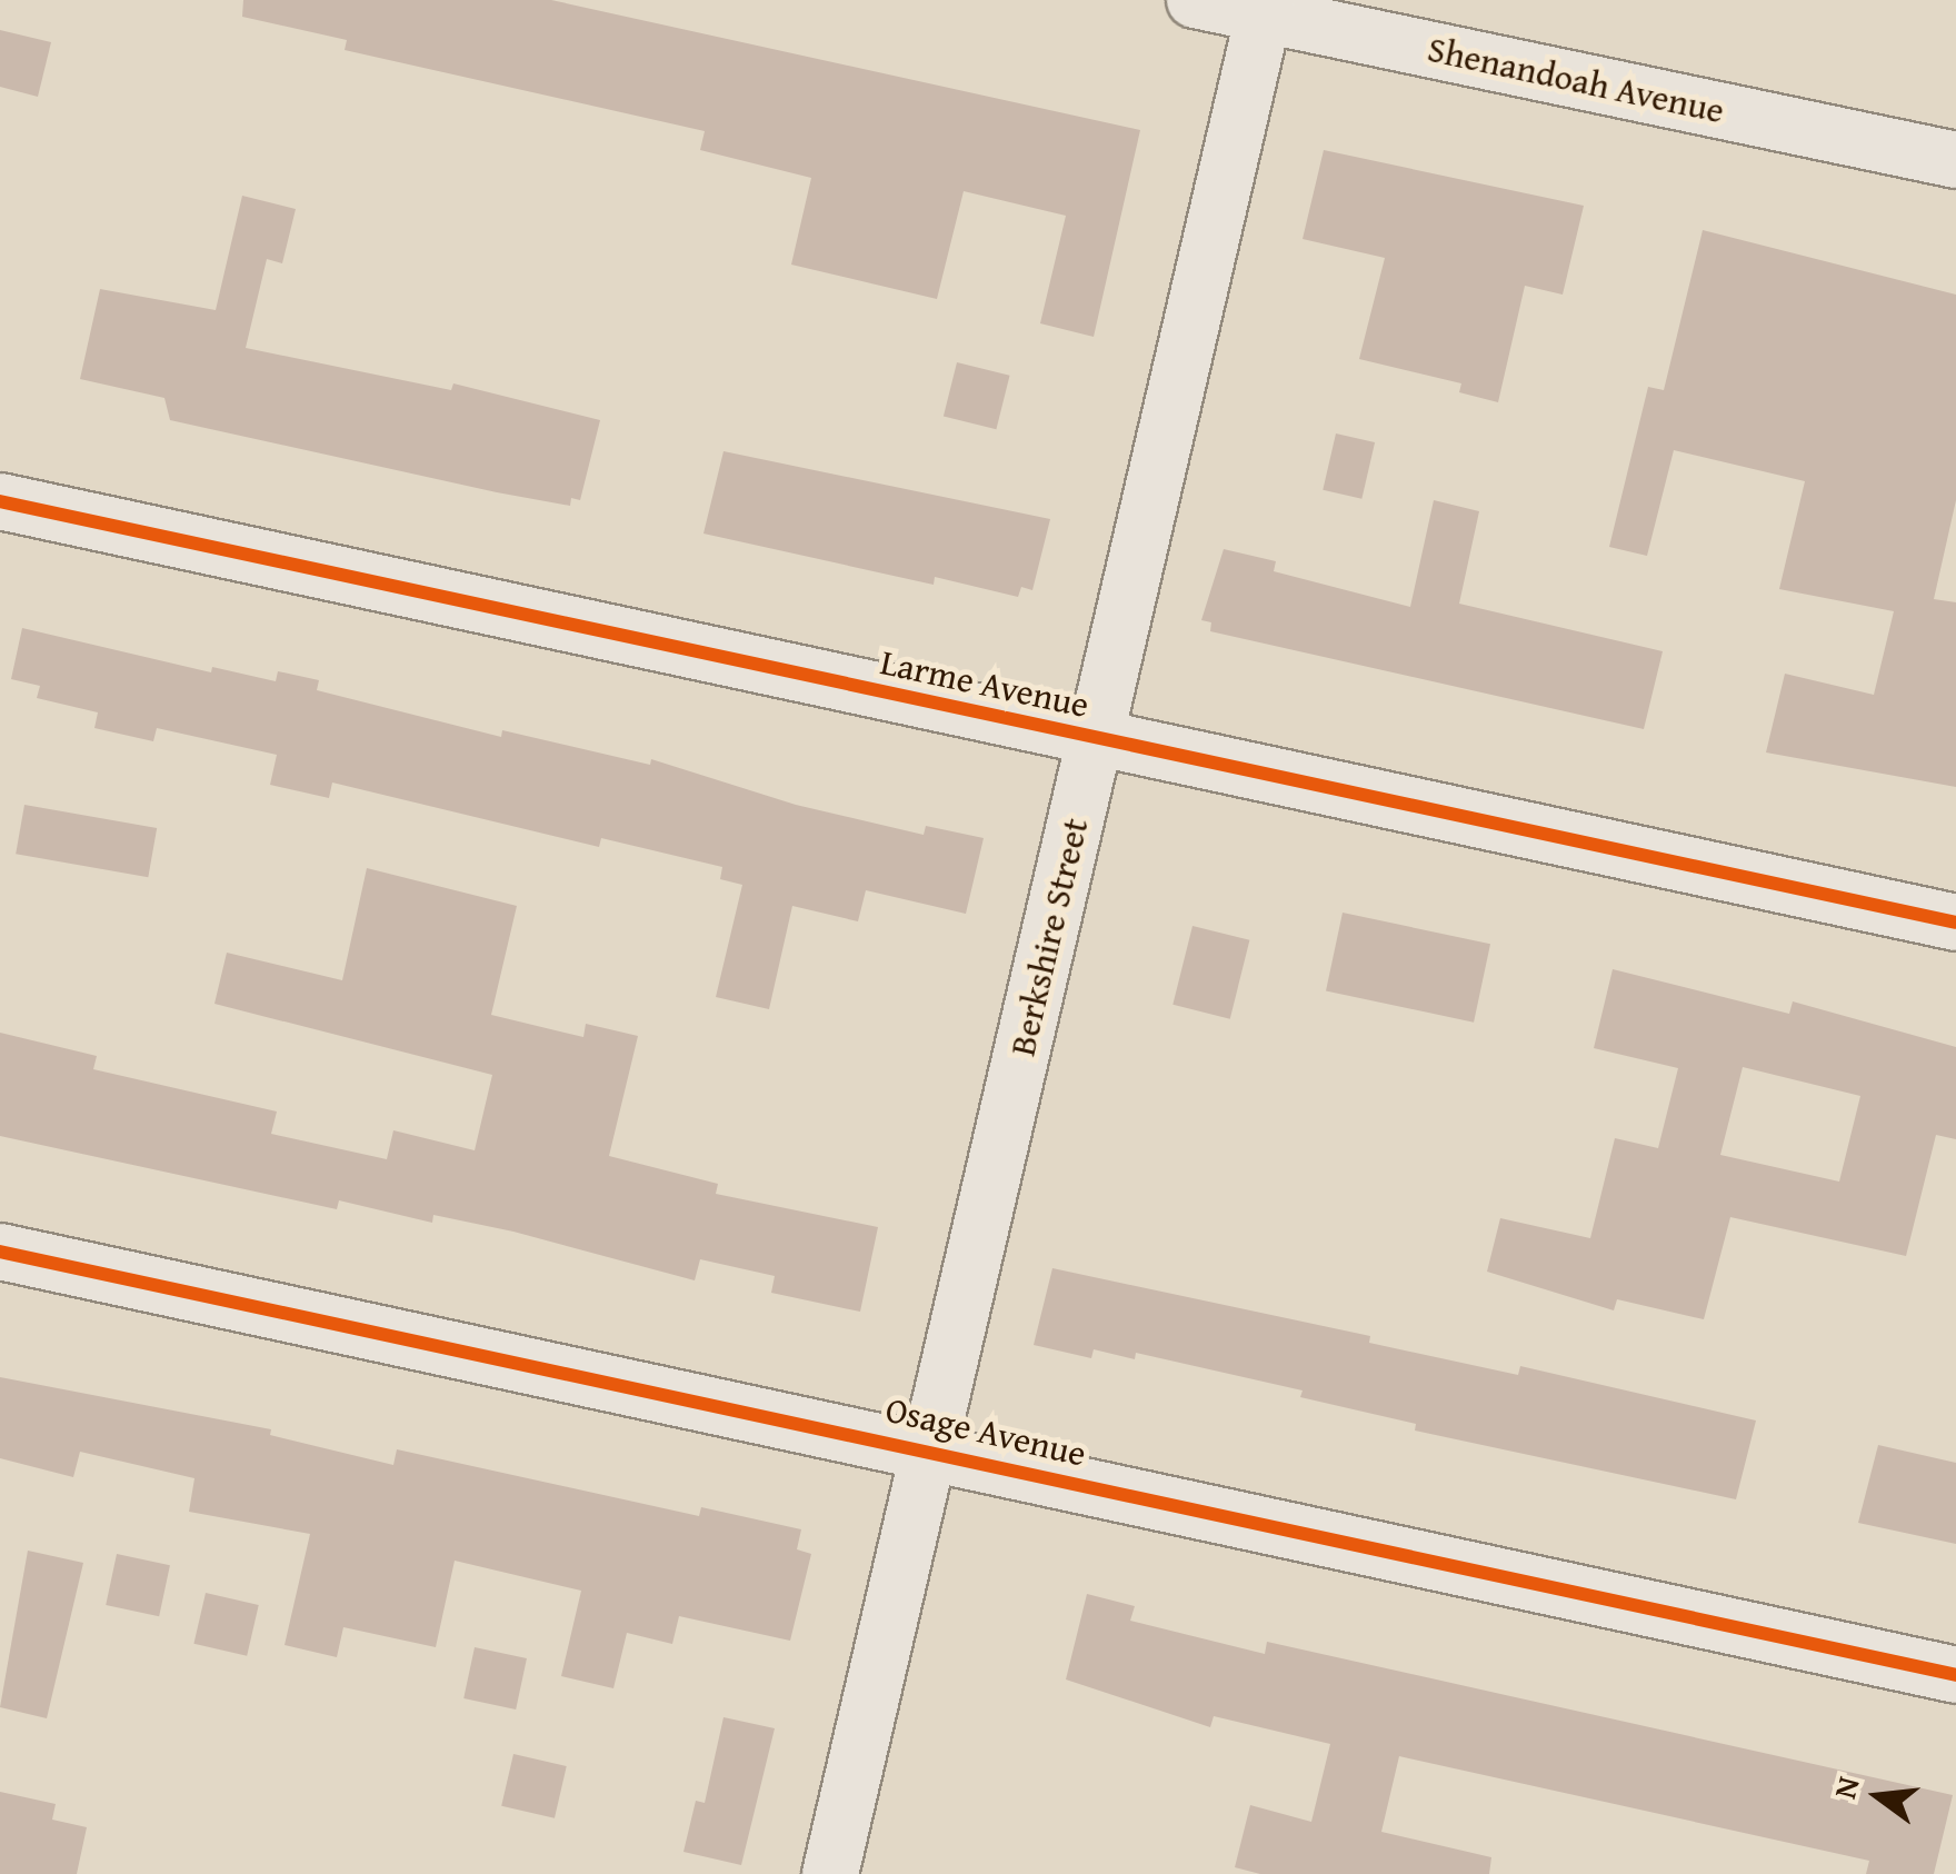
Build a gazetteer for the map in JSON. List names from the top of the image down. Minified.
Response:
{"streets":{"street":["Shenandoah Avenue","Larme Avenue","Berkshire Street","Osage Avenue"]},"crossings":[["Shenandoah Avenue","Berkshire Street"],["Larme Avenue","Berkshire Street"],["Berkshire Street","Osage Avenue"]],"north":"left"}
